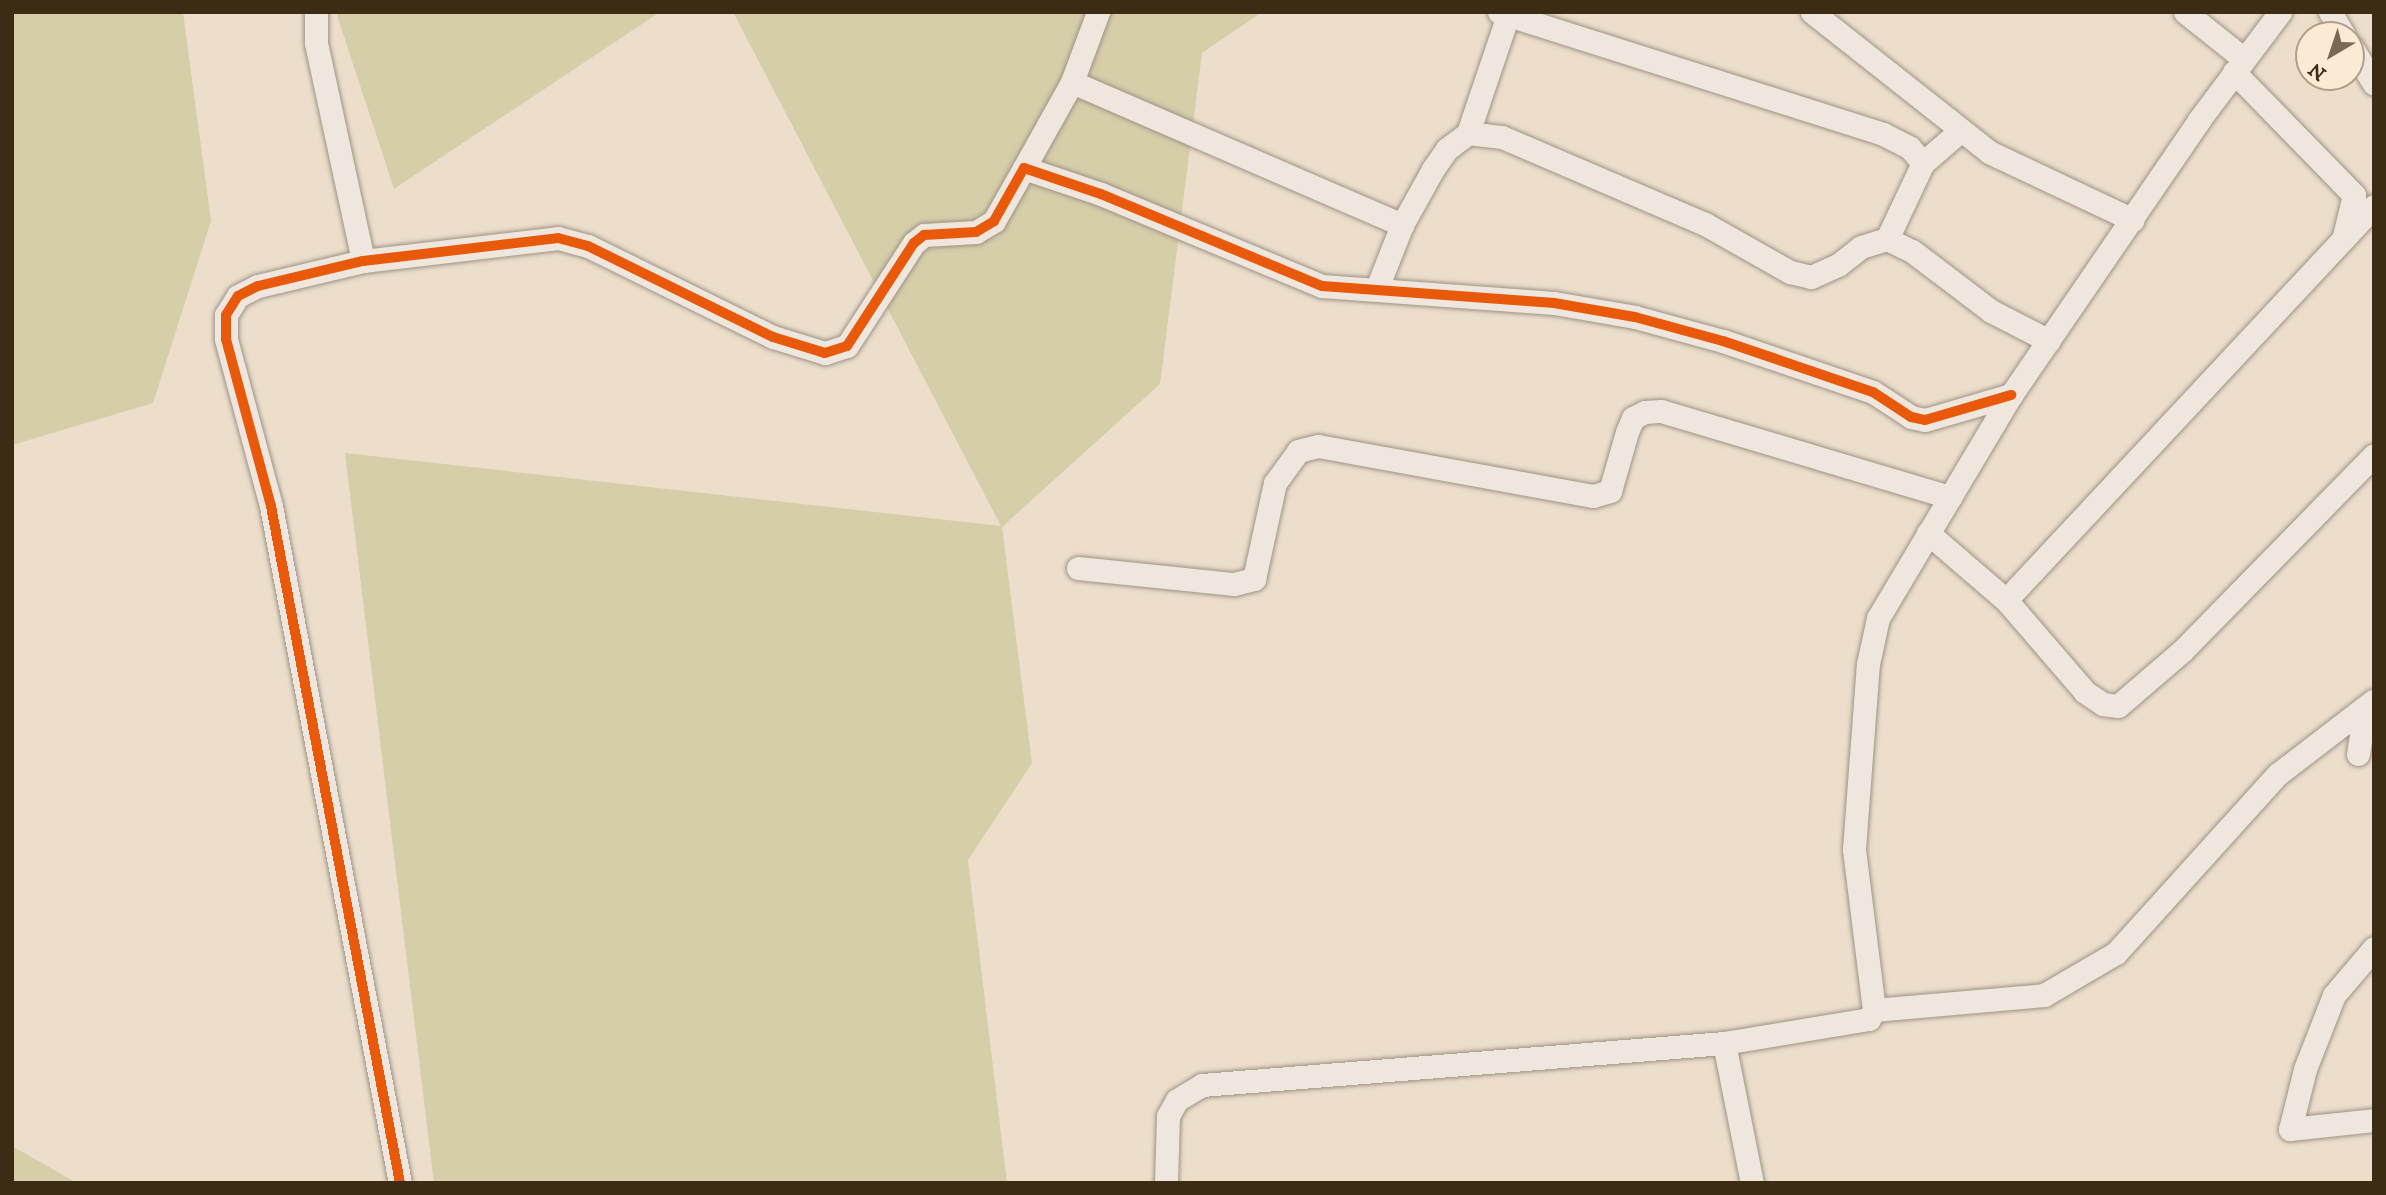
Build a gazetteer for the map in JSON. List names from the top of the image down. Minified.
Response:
{"north":"bottom left"}
